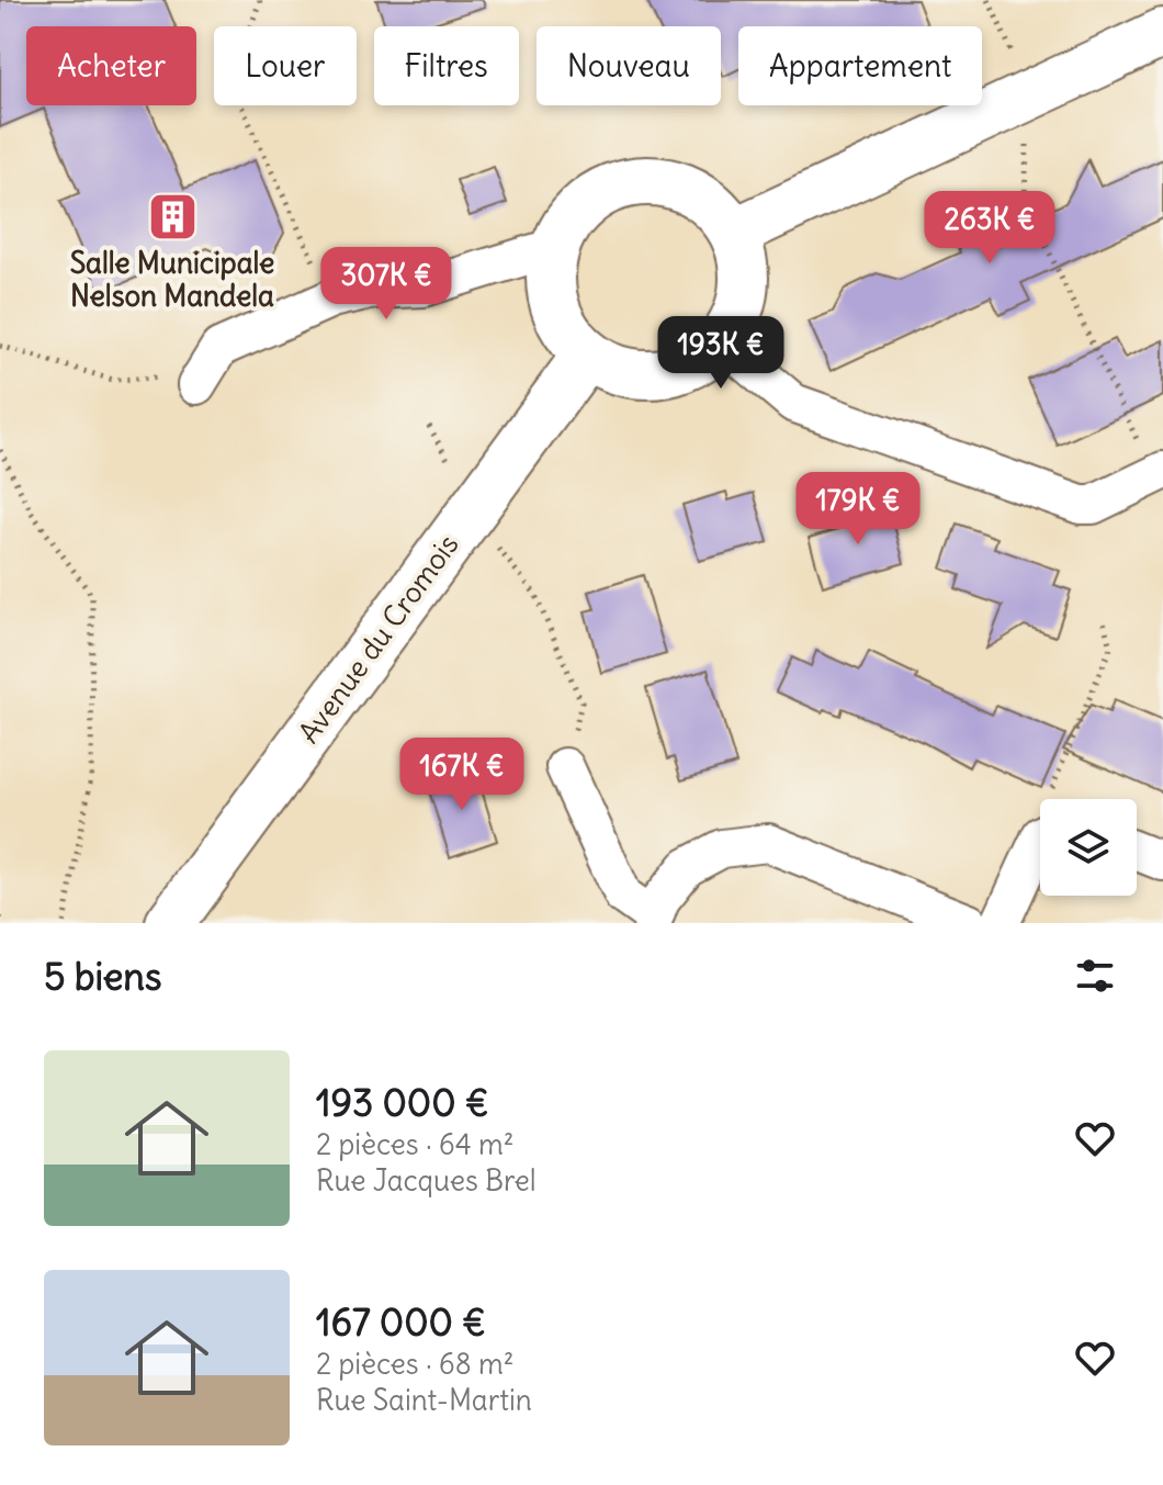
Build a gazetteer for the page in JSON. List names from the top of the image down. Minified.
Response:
{"streets":{"street":["Avenue du Cromois"]},"places":{"building":["Salle Municipale Nelson Mandela"]},"page":{"chip":["Acheter","Louer","Filtres","Nouveau","Appartement"],"price":["263K €","307K €","193K €","179K €","167K €"],"heading":"5 biens","list":[{"name":"193 000 €","note":"2 pièces · 64 m² · Rue Jacques Brel"},{"name":"167 000 €","note":"2 pièces · 68 m² · Rue Saint-Martin"}]}}
